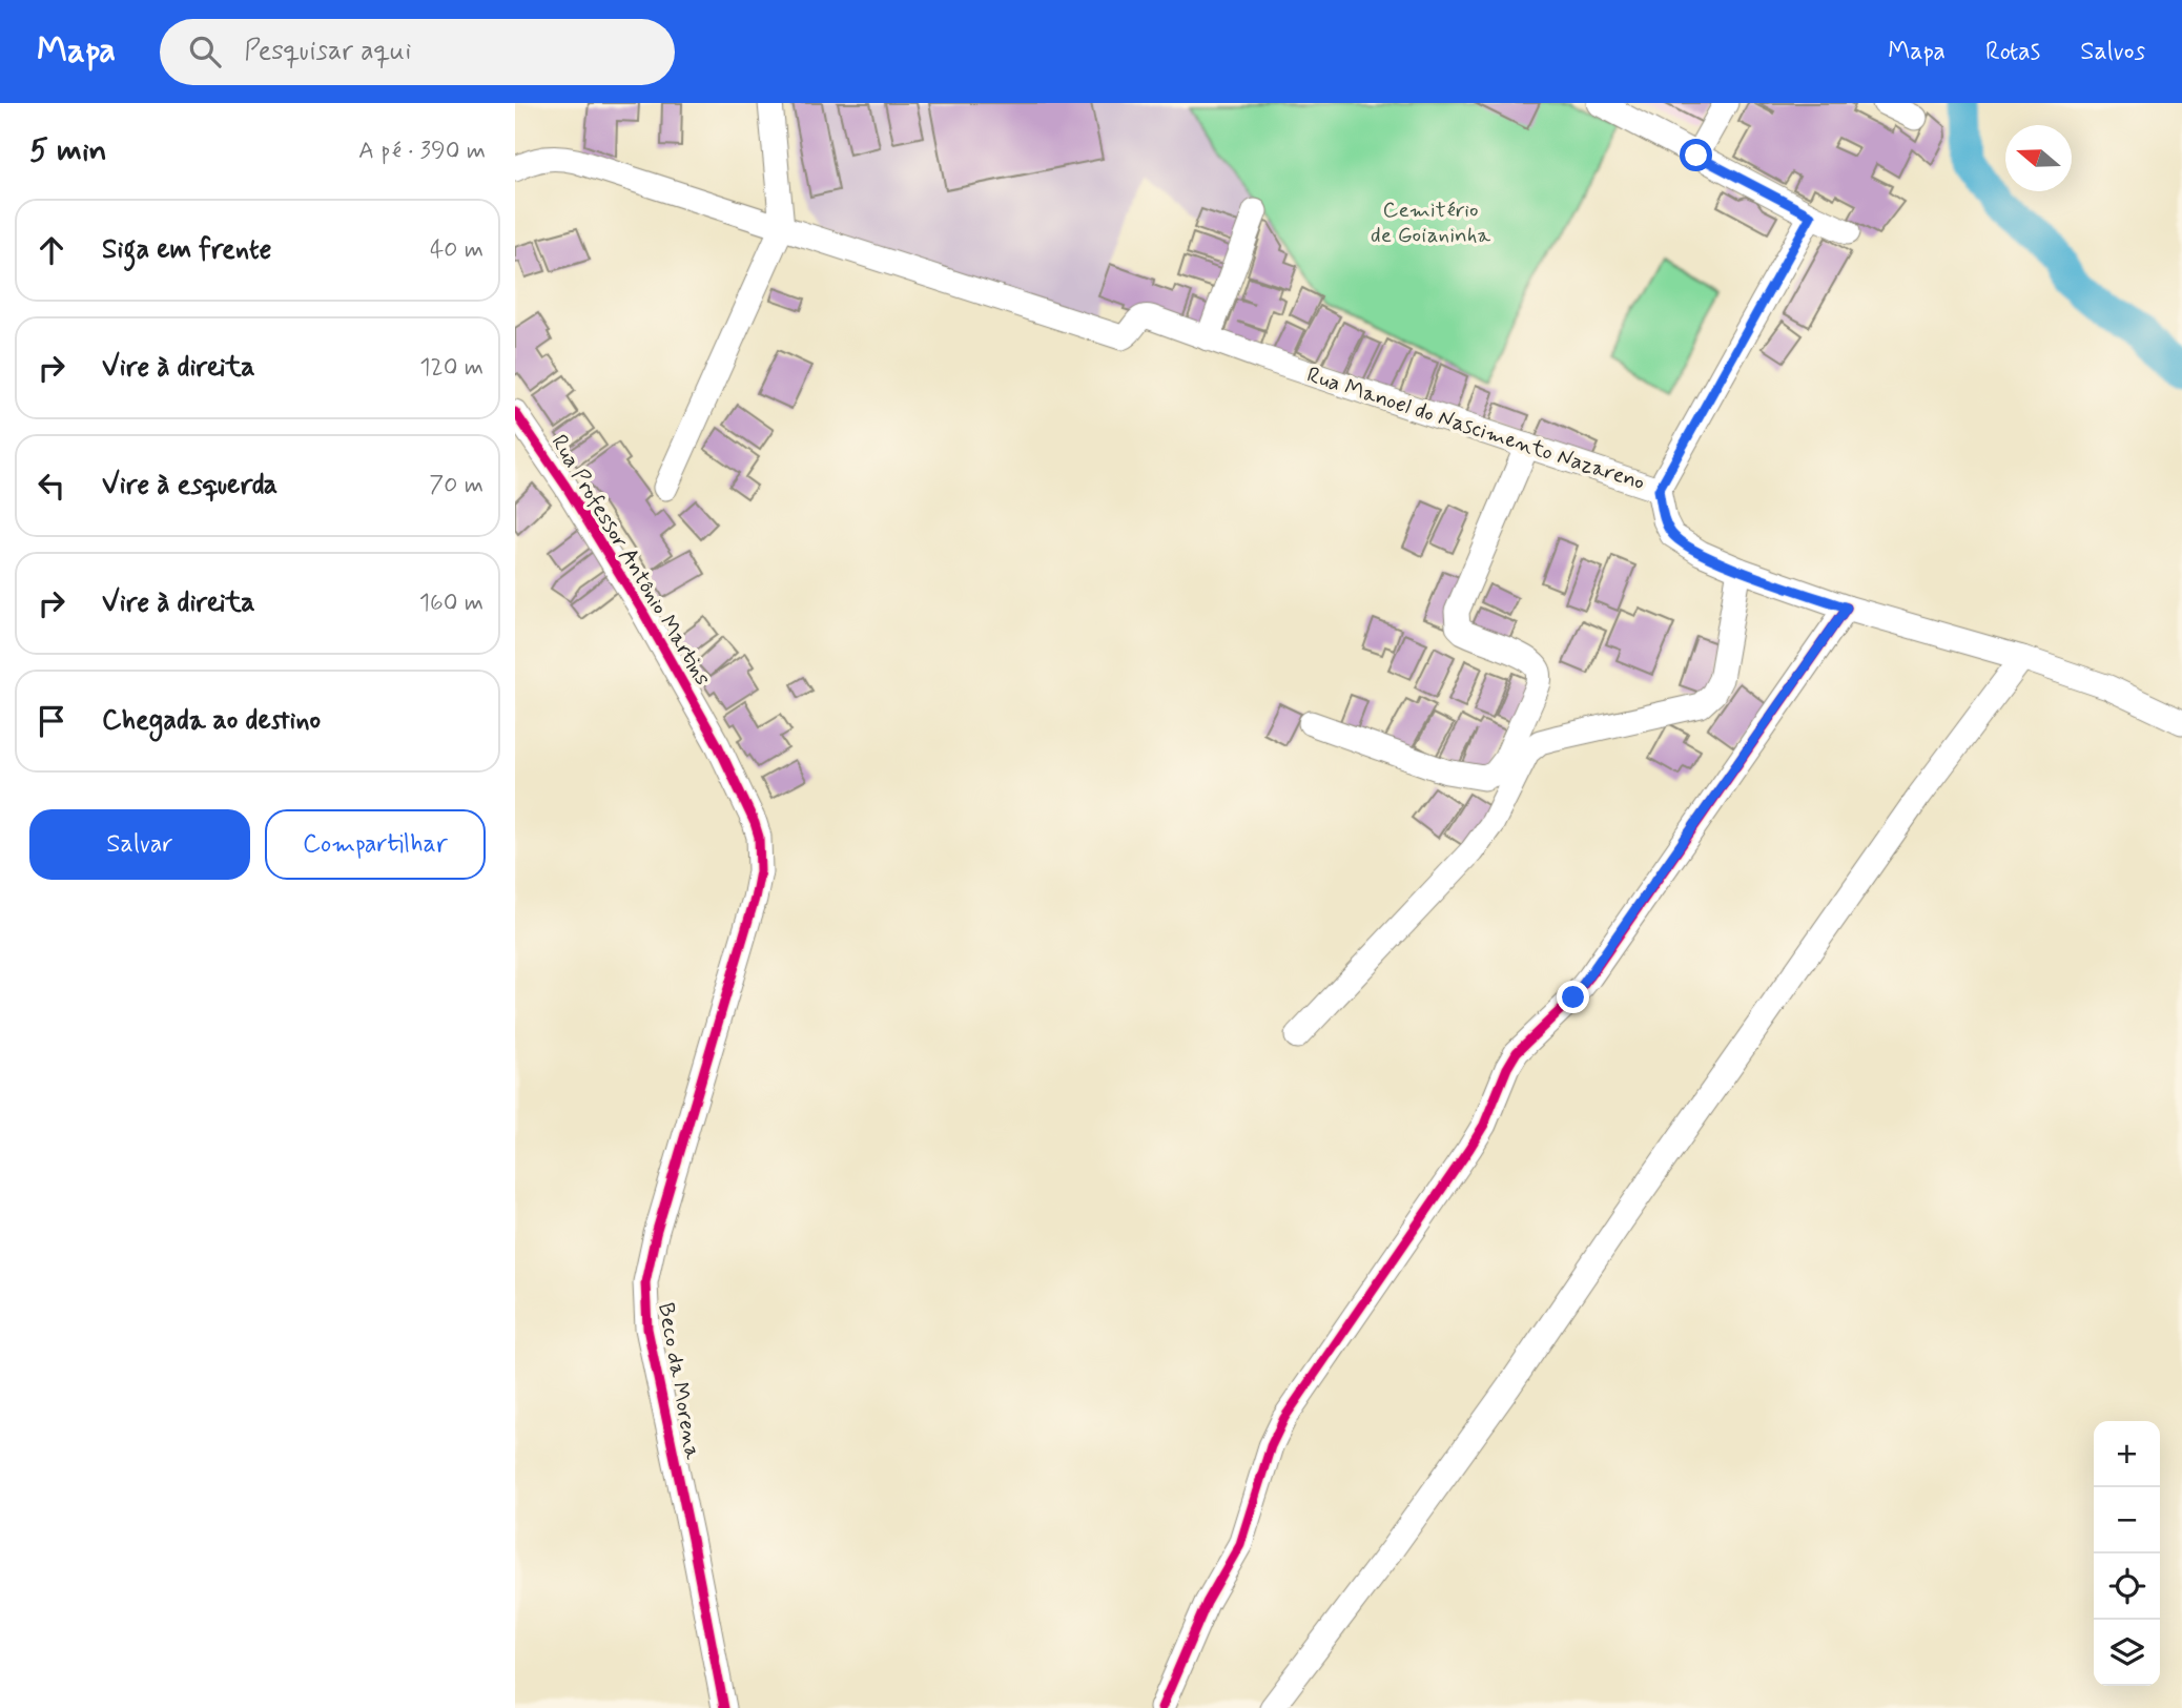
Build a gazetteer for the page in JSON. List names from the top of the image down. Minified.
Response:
{"streets":{"street":["Rua Manoel do Nascimento Nazareno","Rua Professor Antônio Martins","Beco da Morena"]},"crossings":[["Rua Professor Antônio Martins","Beco da Morena"]],"parks":["Cemitério de Goianinha"],"north":"left","page":{"header":"Mapa","search":"Pesquisar aqui","nav":["Mapa","Rotas","Salvos"],"heading":["5 min","A pé · 390 m"],"list":[["Siga em frente","40 m"],["Vire à direita","120 m"],["Vire à esquerda","70 m"],["Vire à direita","160 m"],"Chegada ao destino"],"buttons":["Salvar","Compartilhar"],"map_buttons":["+","−"]}}
